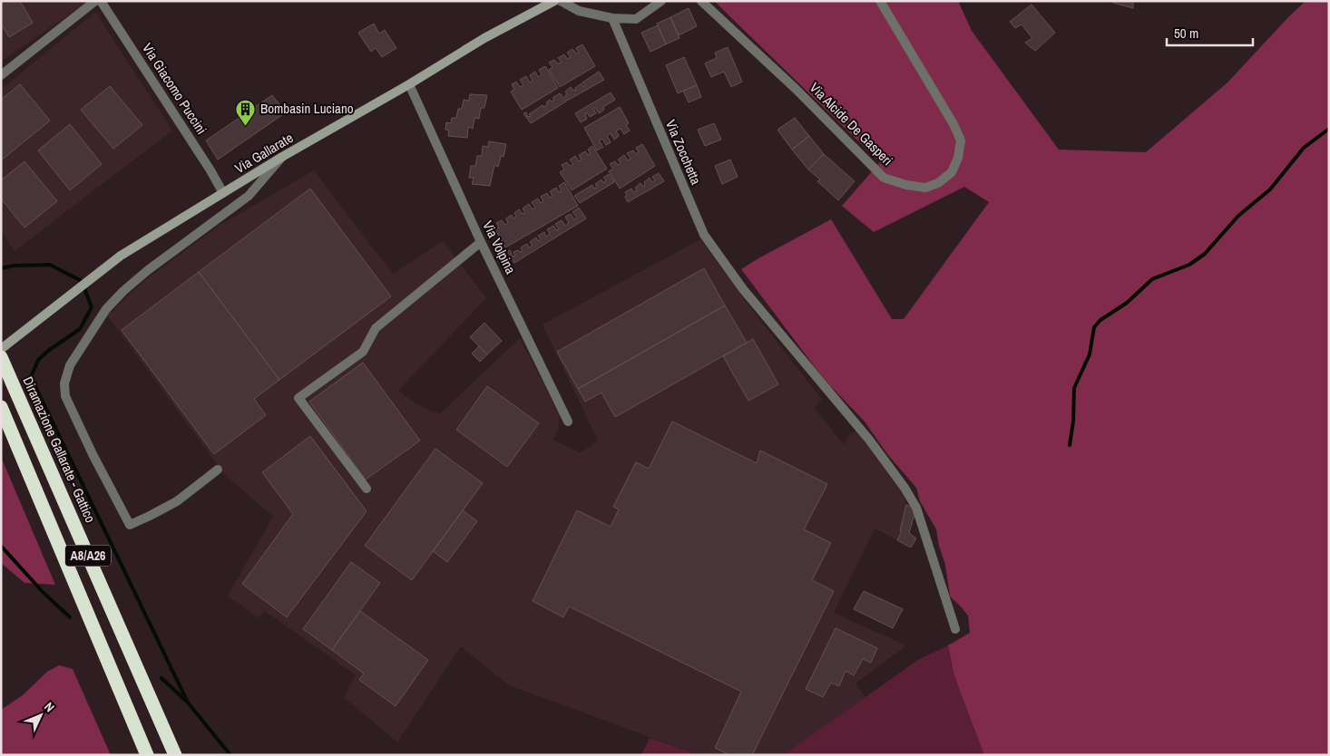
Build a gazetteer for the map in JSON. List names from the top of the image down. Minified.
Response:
{"streets":{"highway":["Diramazione Gallarate - Gattico","A8/A26"],"main road":["Via Gallarate"],"street":["Via Giacomo Puccini","Via Alcide De Gasperi","Via Zocchetta","Via Volpina"]},"crossings":[["Via Giacomo Puccini","Via Gallarate"],["Via Gallarate","Via Volpina"]],"places":{"building":["Bombasin Luciano"]},"scale_bar":"50 m","north":"top right"}
